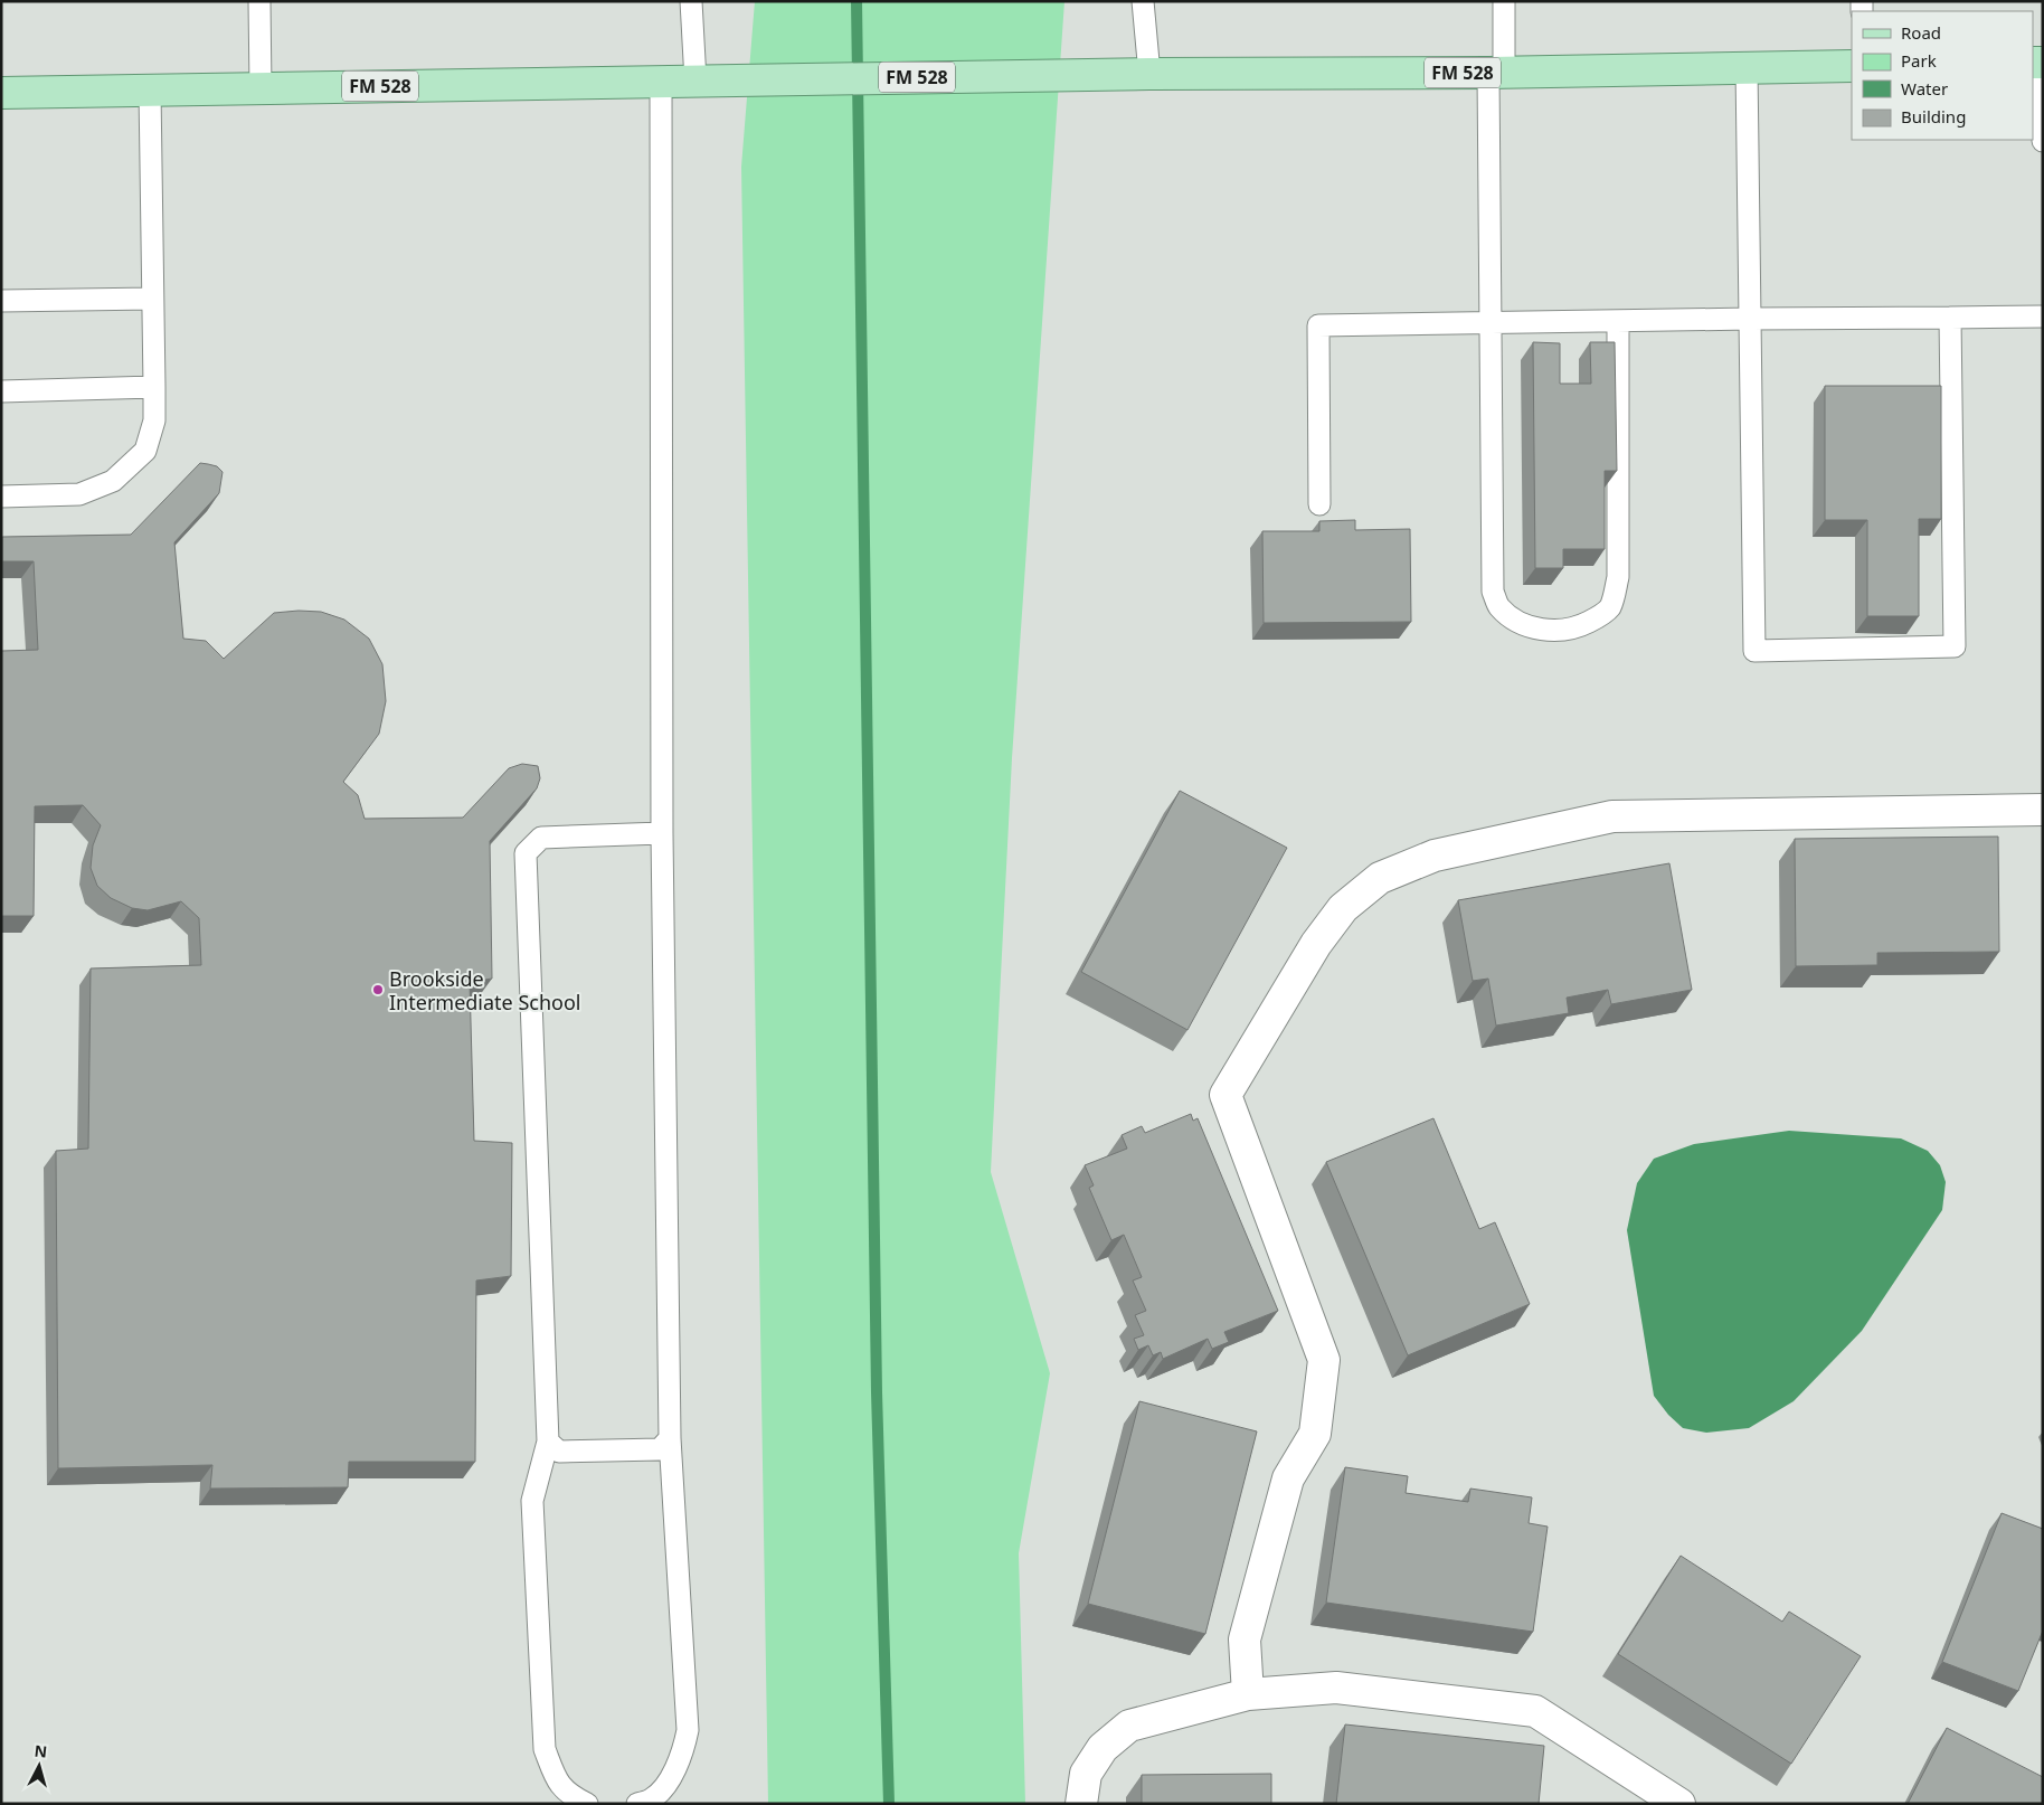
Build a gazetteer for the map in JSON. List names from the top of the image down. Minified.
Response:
{"streets":{"main road":["FM 528"]},"places":["Brookside Intermediate School"],"legend":["Road","Park","Water","Building"],"north":"top"}
